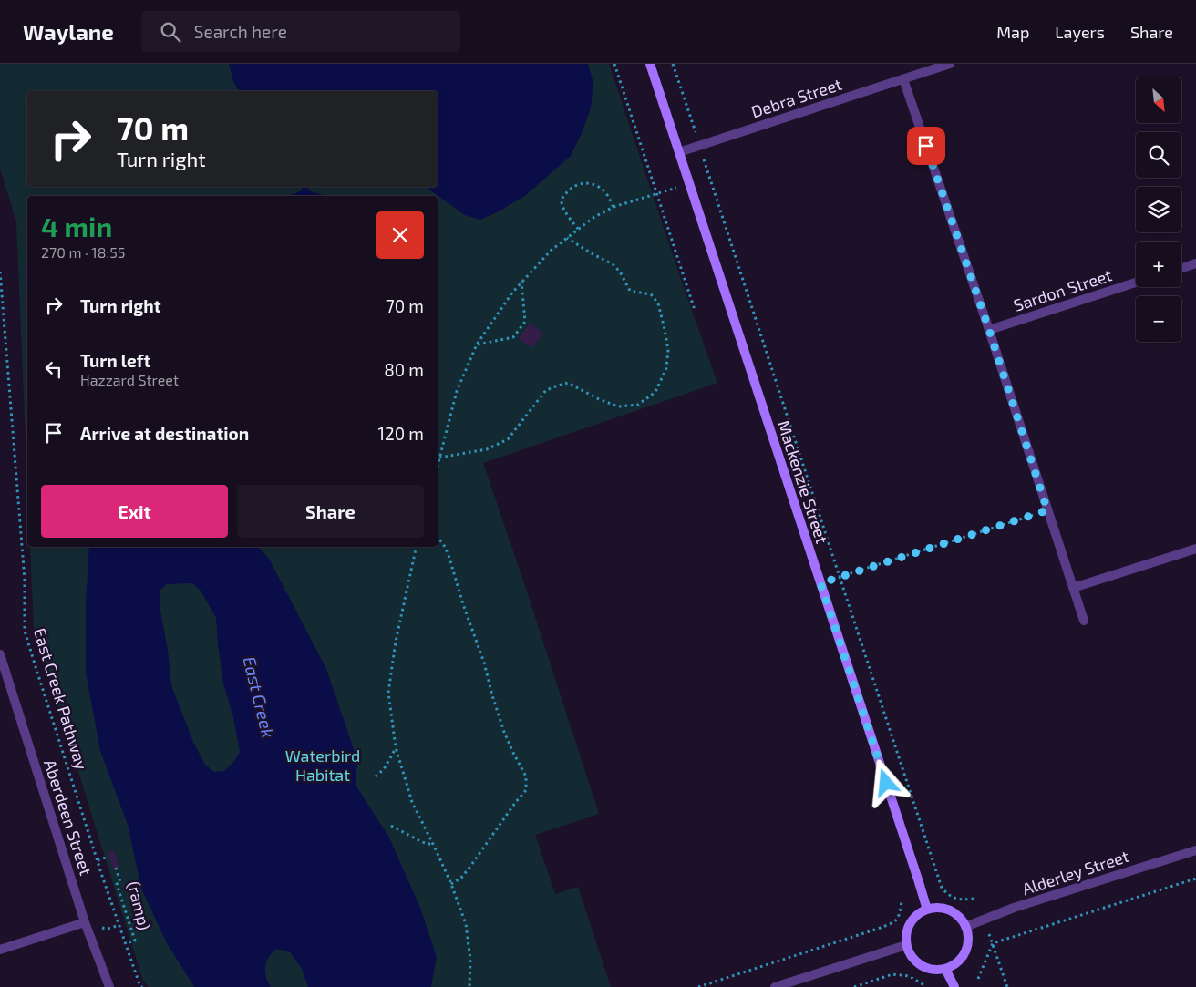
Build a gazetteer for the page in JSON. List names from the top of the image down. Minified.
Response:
{"streets":{"main road":["Mackenzie Street"],"street":["Debra Street","Sardon Street","Aberdeen Street","Alderley Street"],"path":["East Creek Pathway","(ramp)"]},"crossings":[["Debra Street","Mackenzie Street"],["Mackenzie Street","Alderley Street"],["East Creek Pathway","(ramp)"]],"water":["East Creek"],"parks":["Waterbird Habitat"],"north":"bottom right","page":{"header":"Waylane","search":"Search here","nav":["Map","Layers","Share"],"map_buttons":["+","−"],"turn":["70 m","Turn right"],"heading":["4 min","270 m · 18:55"],"list":[{"name":"Turn right","value":"70 m"},{"name":"Turn left","note":"Hazzard Street","value":"80 m"},{"name":"Arrive at destination","value":"120 m"}],"buttons":["Exit","Share"]}}
